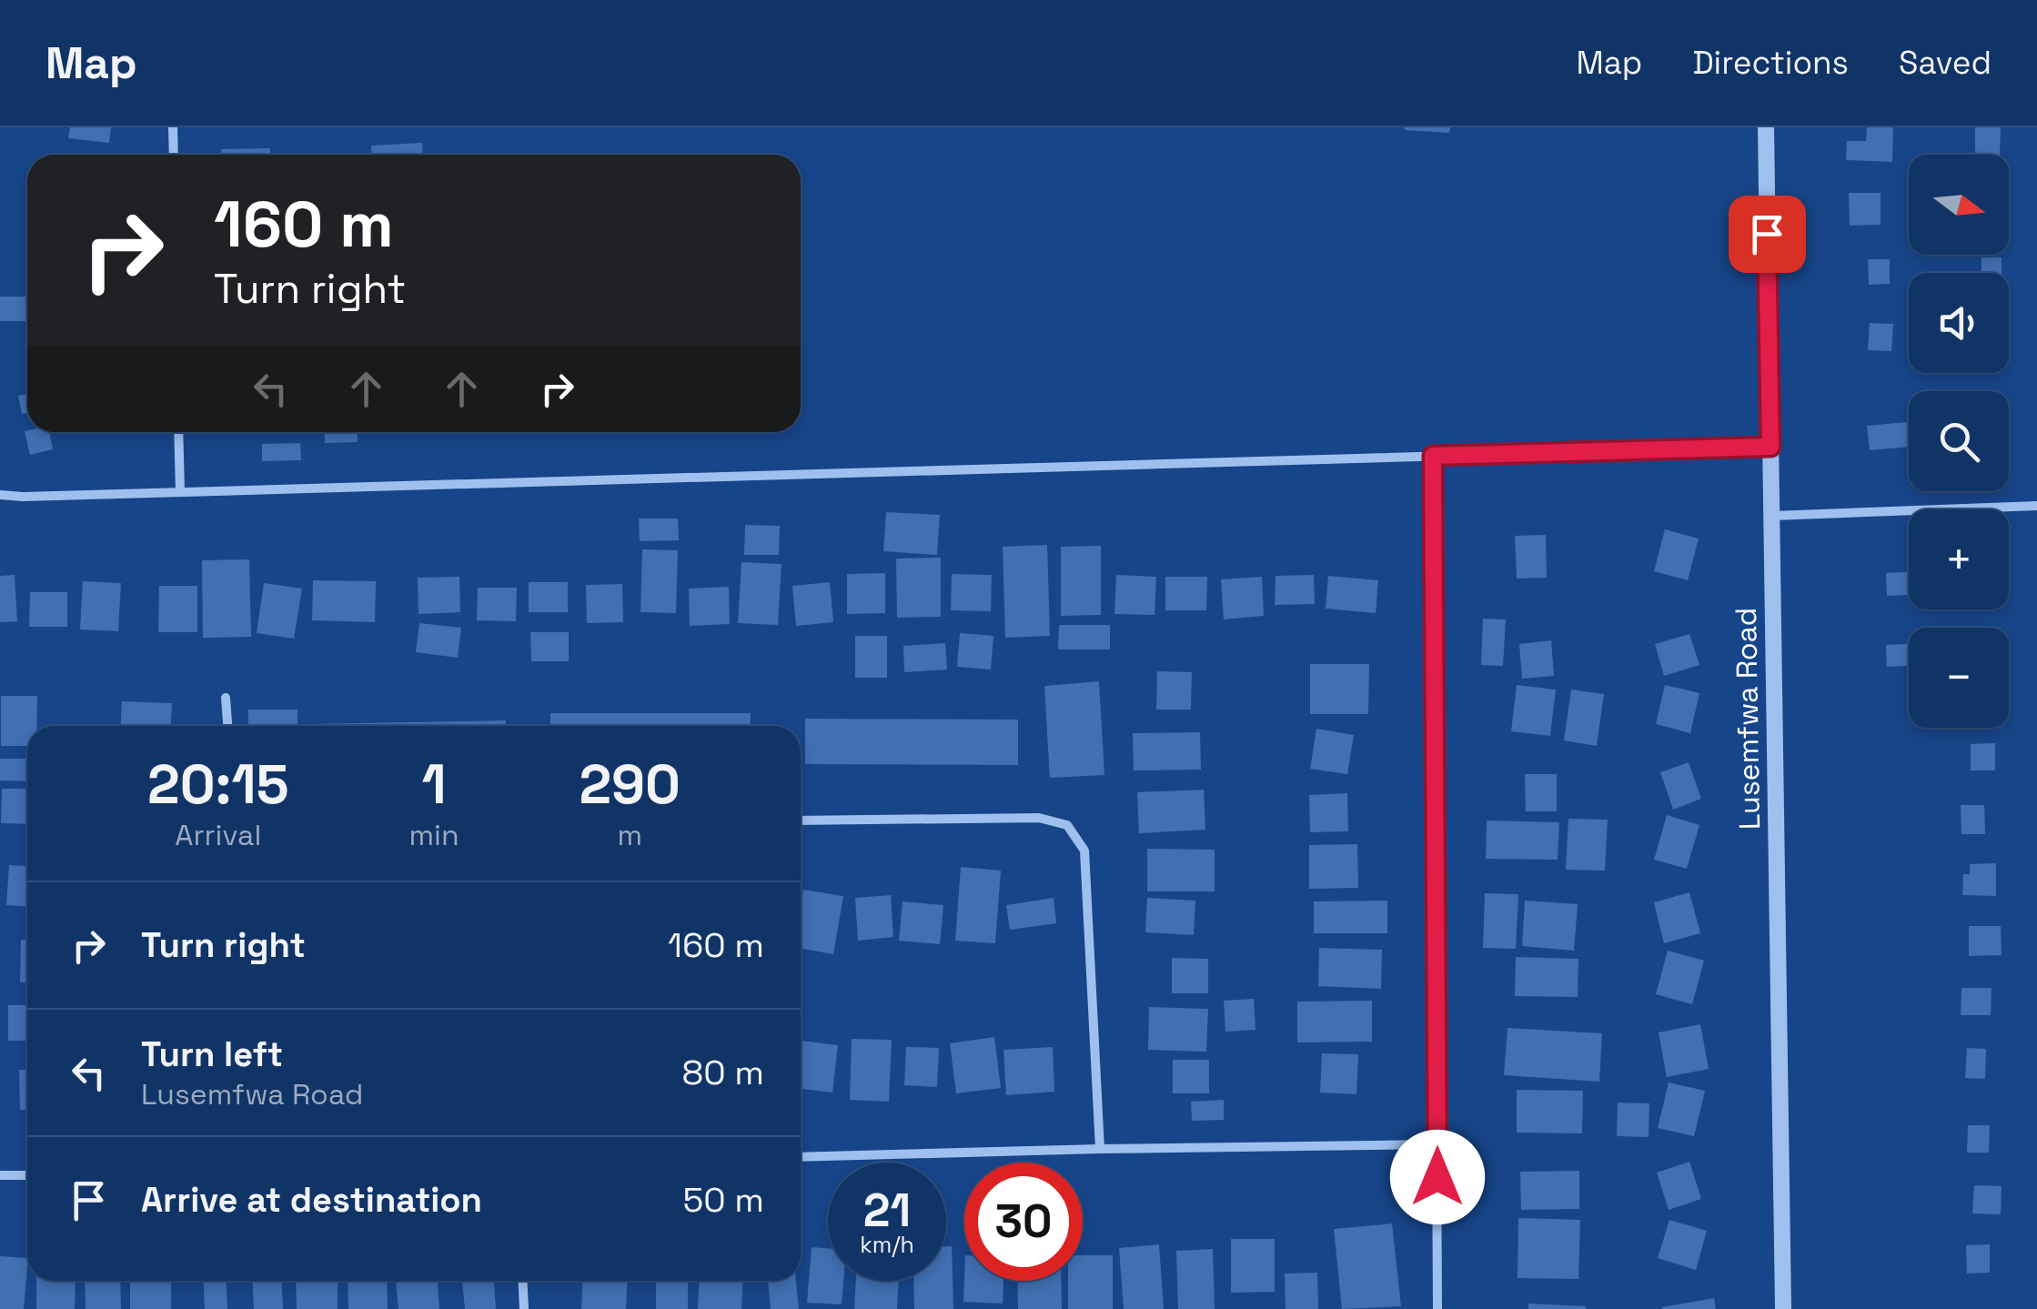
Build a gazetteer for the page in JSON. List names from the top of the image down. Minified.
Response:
{"streets":{"street":["Lusemfwa Road"]},"north":"right","page":{"header":"Map","nav":["Map","Directions","Saved"],"map_buttons":["+","−"],"turn":["160 m","Turn right"],"eta":["20:15","Arrival","1","min","290","m"],"list":[{"name":"Turn right","value":"160 m"},{"name":"Turn left","note":"Lusemfwa Road","value":"80 m"},{"name":"Arrive at destination","value":"50 m"}],"speed":"21 km/h","limit":"30"}}
